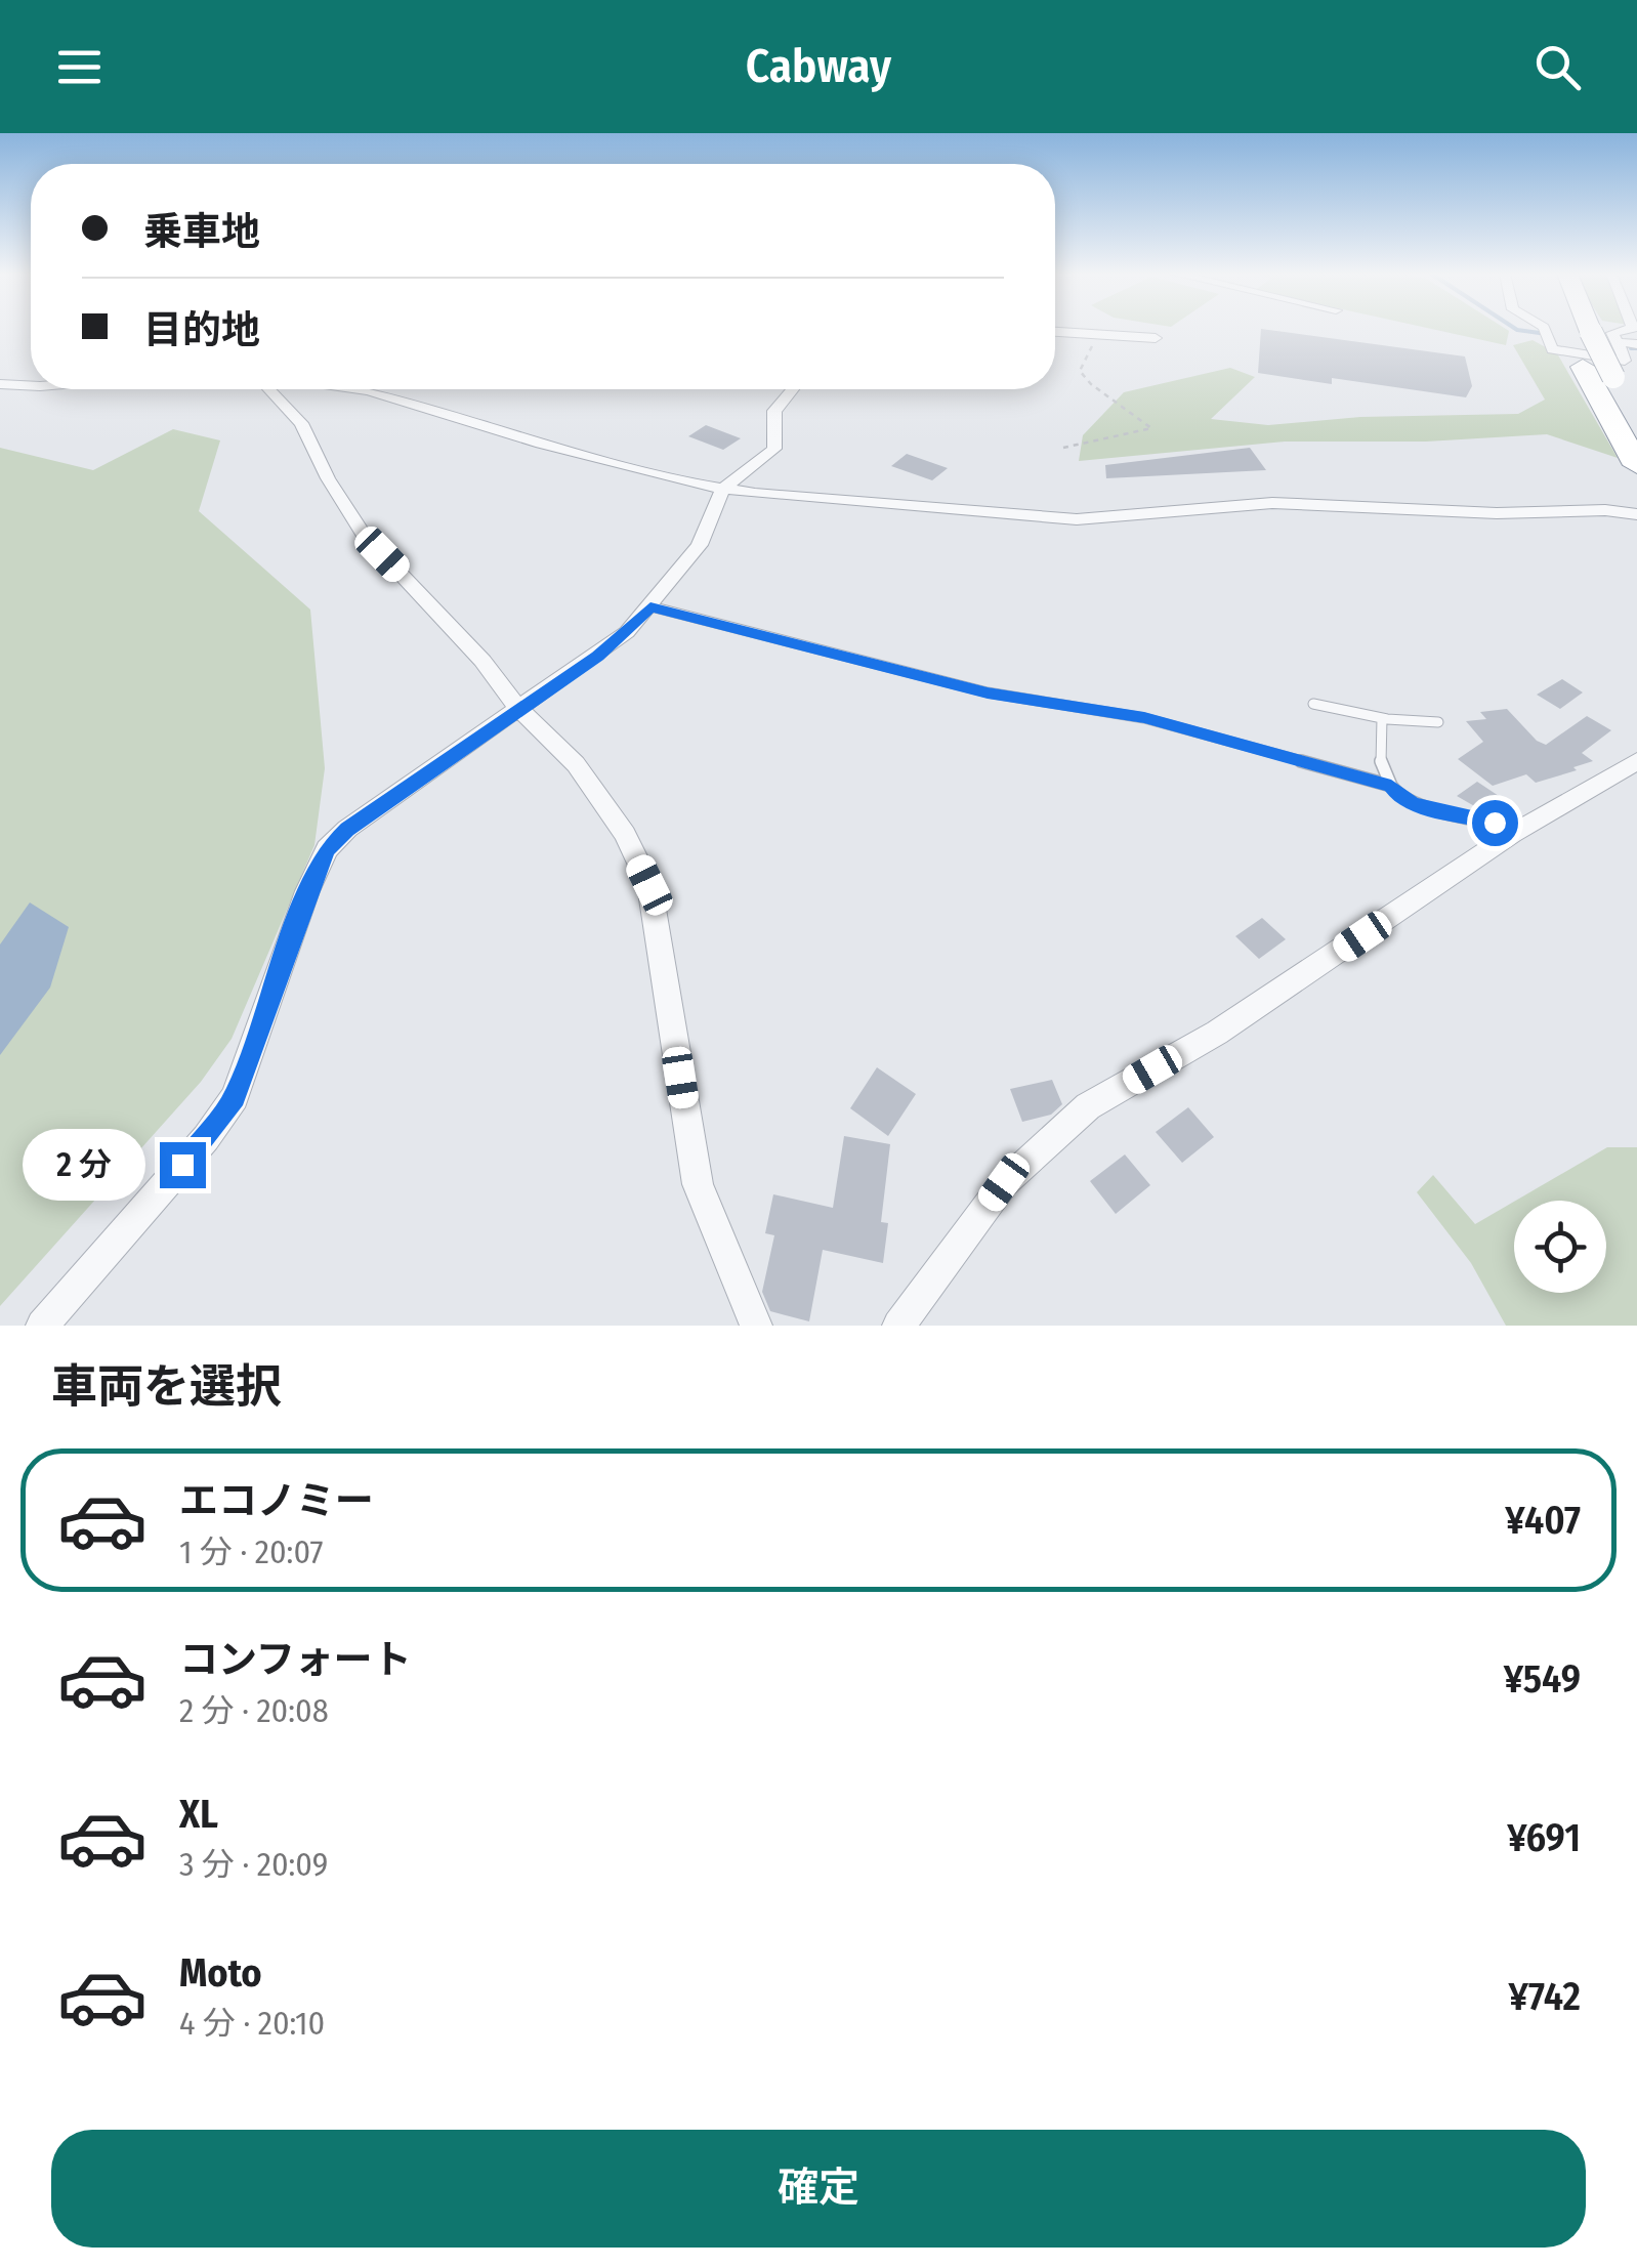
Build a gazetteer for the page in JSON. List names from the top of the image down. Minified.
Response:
{"page":{"header":"Cabway","banner":["乗車地","目的地"],"bubble":"2 分","heading":"車両を選択","list":[{"name":"エコノミー","note":"1 分 · 20:07","value":"¥407"},{"name":"コンフォート","note":"2 分 · 20:08","value":"¥549"},{"name":"XL","note":"3 分 · 20:09","value":"¥691"},{"name":"Moto","note":"4 分 · 20:10","value":"¥742"}],"buttons":"確定"}}
